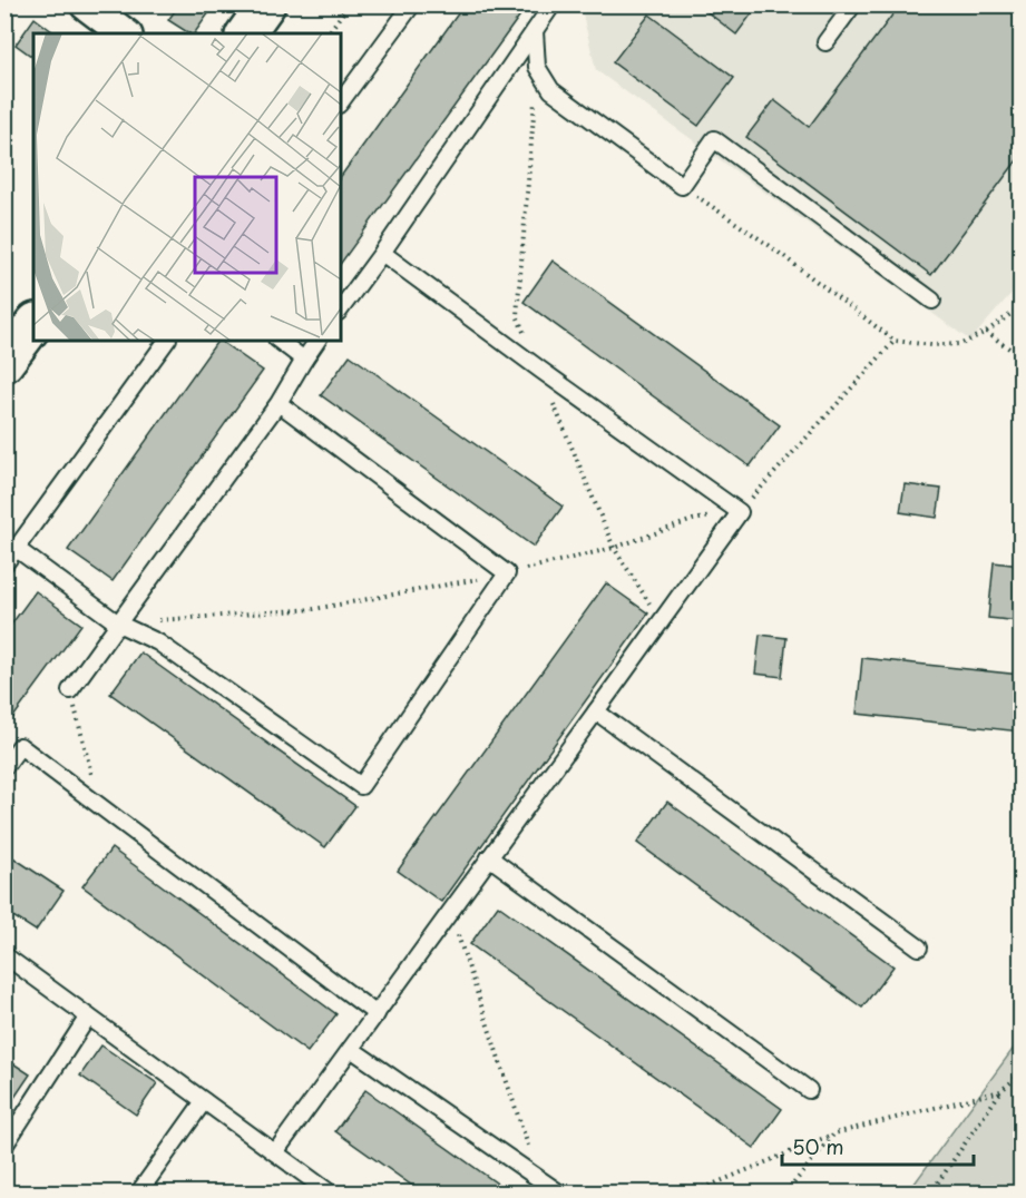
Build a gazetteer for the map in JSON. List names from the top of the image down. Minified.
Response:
{"scale_bar":"50 m"}
